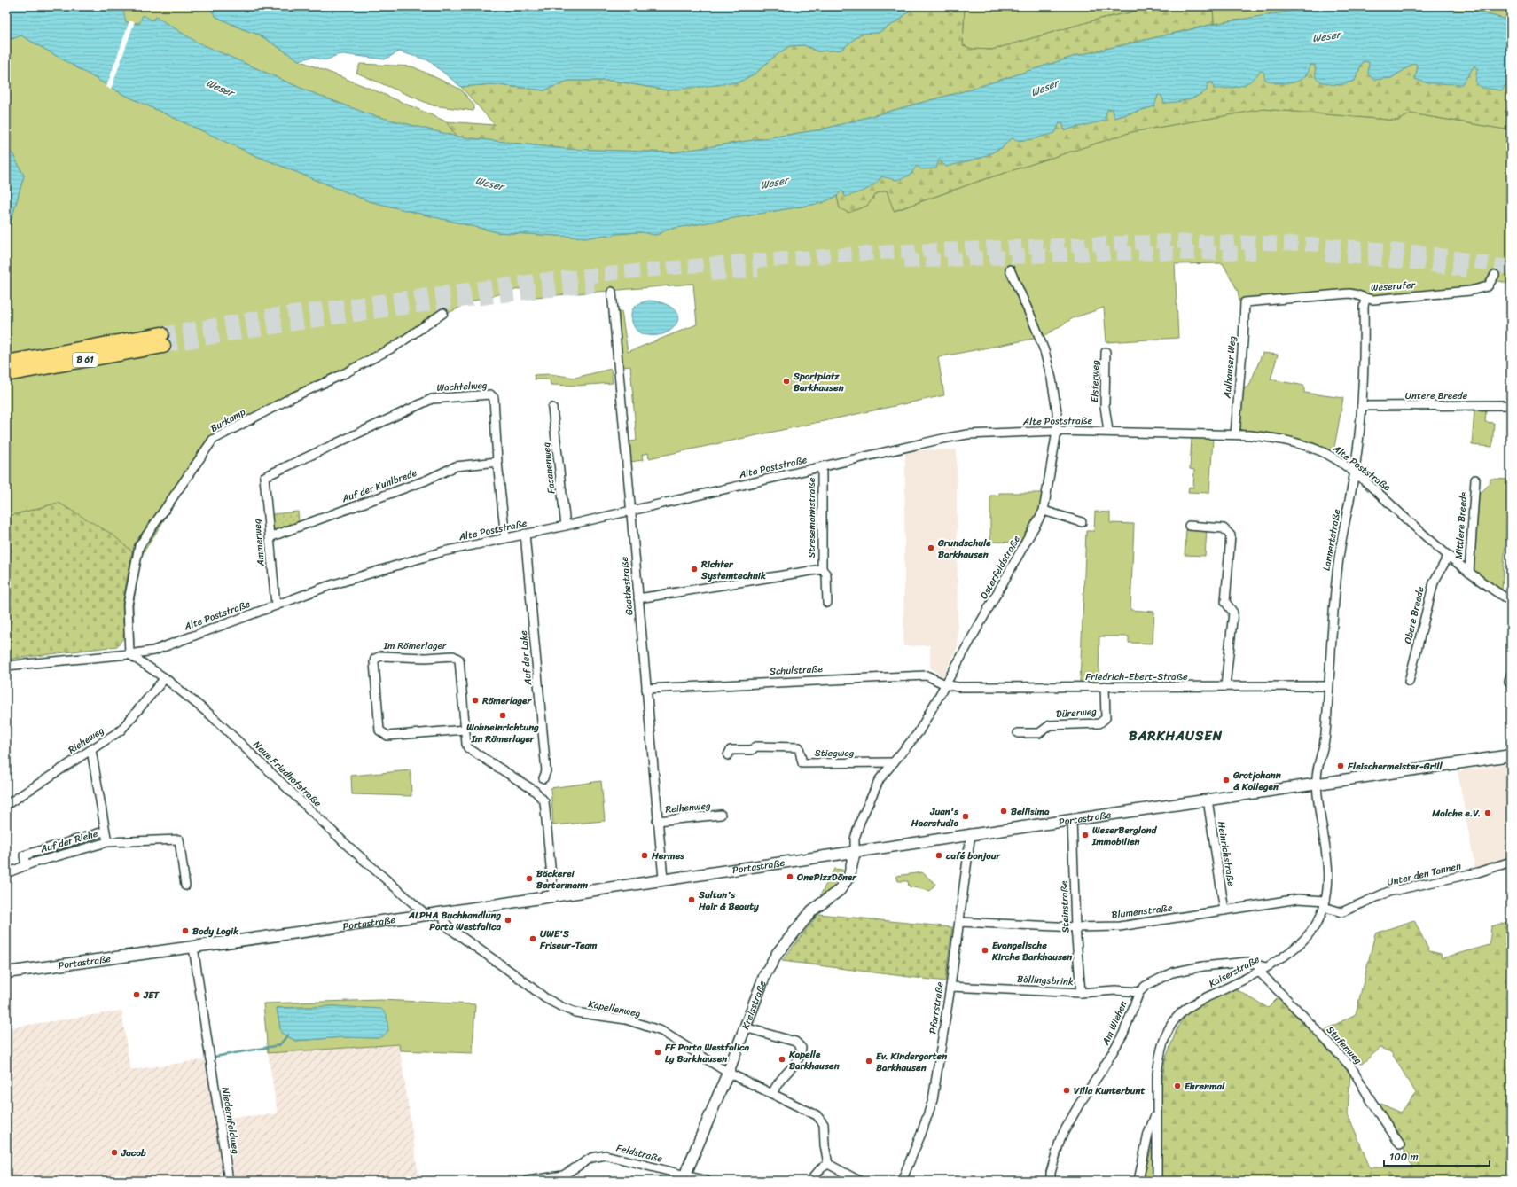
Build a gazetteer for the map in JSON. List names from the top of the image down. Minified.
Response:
{"streets":{"highway":["B 61"],"main road":["Portastraße","Kreisstraße"],"street":["Weserufer","Aulhauser Weg","Elsterweg","Wachtelweg","Untere Breede","Burkamp","Alte Poststraße","Fasanenweg","Auf der Kuhlbrede","Stresemannstraße","Mittlere Breede","Lannertstraße","Ammerweg","Osterfeldstraße","Goethestraße","Obere Breede","Im Römerlager","Auf der Lake","Schulstraße","Friedrich-Ebert-Straße","Dürerweg","Rieheweg","Stiegweg","Neue Friedhofstraße","Reihenweg","Auf der Riehe","Heinrichstraße","Unter den Tannen","Steinstraße","Blumenstraße","Kaiserstraße","Böllingsbrink","Pfarrstraße","Kapellenweg","Am Wiehen","Stufenweg","Niedernfeldweg","Feldstraße"]},"crossings":[["Weserufer","Aulhauser Weg"],["Weserufer","Lannertstraße"],["Aulhauser Weg","Alte Poststraße"],["Elsterweg","Alte Poststraße"],["Wachtelweg","Alte Poststraße"],["Wachtelweg","Auf der Kuhlbrede"],["Wachtelweg","Ammerweg"],["Untere Breede","Lannertstraße"],["Burkamp","Alte Poststraße"],["Burkamp","Neue Friedhofstraße"],["Alte Poststraße","Fasanenweg"],["Alte Poststraße","Stresemannstraße"],["Alte Poststraße","Mittlere Breede"],["Alte Poststraße","Lannertstraße"],["Alte Poststraße","Ammerweg"],["Alte Poststraße","Osterfeldstraße"],["Alte Poststraße","Goethestraße"],["Alte Poststraße","Obere Breede"],["Alte Poststraße","Auf der Lake"],["Alte Poststraße","Neue Friedhofstraße"],["Auf der Kuhlbrede","Ammerweg"],["Stresemannstraße","Goethestraße"],["Lannertstraße","Friedrich-Ebert-Straße"],["Lannertstraße","Portastraße"],["Lannertstraße","Kaiserstraße"],["Osterfeldstraße","Schulstraße"],["Osterfeldstraße","Friedrich-Ebert-Straße"],["Osterfeldstraße","Stiegweg"],["Osterfeldstraße","Portastraße"],["Osterfeldstraße","Kreisstraße"],["Goethestraße","Schulstraße"],["Goethestraße","Reihenweg"],["Goethestraße","Portastraße"],["Im Römerlager","Portastraße"],["Schulstraße","Friedrich-Ebert-Straße"],["Friedrich-Ebert-Straße","Dürerweg"],["Rieheweg","Neue Friedhofstraße"],["Rieheweg","Auf der Riehe"],["Neue Friedhofstraße","Portastraße"],["Portastraße","Heinrichstraße"],["Portastraße","Steinstraße"],["Portastraße","Kaiserstraße"],["Portastraße","Kreisstraße"],["Portastraße","Pfarrstraße"],["Portastraße","Kapellenweg"],["Portastraße","Niedernfeldweg"],["Heinrichstraße","Blumenstraße"],["Unter den Tannen","Blumenstraße"],["Unter den Tannen","Kaiserstraße"],["Steinstraße","Blumenstraße"],["Steinstraße","Böllingsbrink"],["Blumenstraße","Kaiserstraße"],["Blumenstraße","Pfarrstraße"],["Kaiserstraße","Am Wiehen"],["Kaiserstraße","Stufenweg"],["Böllingsbrink","Pfarrstraße"],["Böllingsbrink","Am Wiehen"],["Kreisstraße","Kapellenweg"],["Kreisstraße","Feldstraße"],["Am Wiehen","Stufenweg"]],"districts":["BARKHAUSEN"],"water":["Weser"],"places":["Sportplatz Barkhausen","Grundschule Barkhausen","Richter Systemtechnik","Römerlager","Wohneinrichtung Im Römerlager","Fleischermeister-Grill","Grotjohann & Kollegen","Bellisima","Malche e.V.","Juan's Haarstudio","WeserBergland Immobilien","Hermes","café bonjour","OnePizzDöner","Bäckerei Bertermann","Sultan's Hair & Beauty","ALPHA Buchhandlung Porta Westfalica","Body Logik","UWE'S Friseur-Team","Evangelische Kirche Barkhausen","JET","FF Porta Westfalica Lg Barkhausen","Kapelle Barkhausen","Ev. Kindergarten Barkhausen","Ehrenmal","Villa Kunterbunt","Jacob"],"scale_bar":"100 m"}
